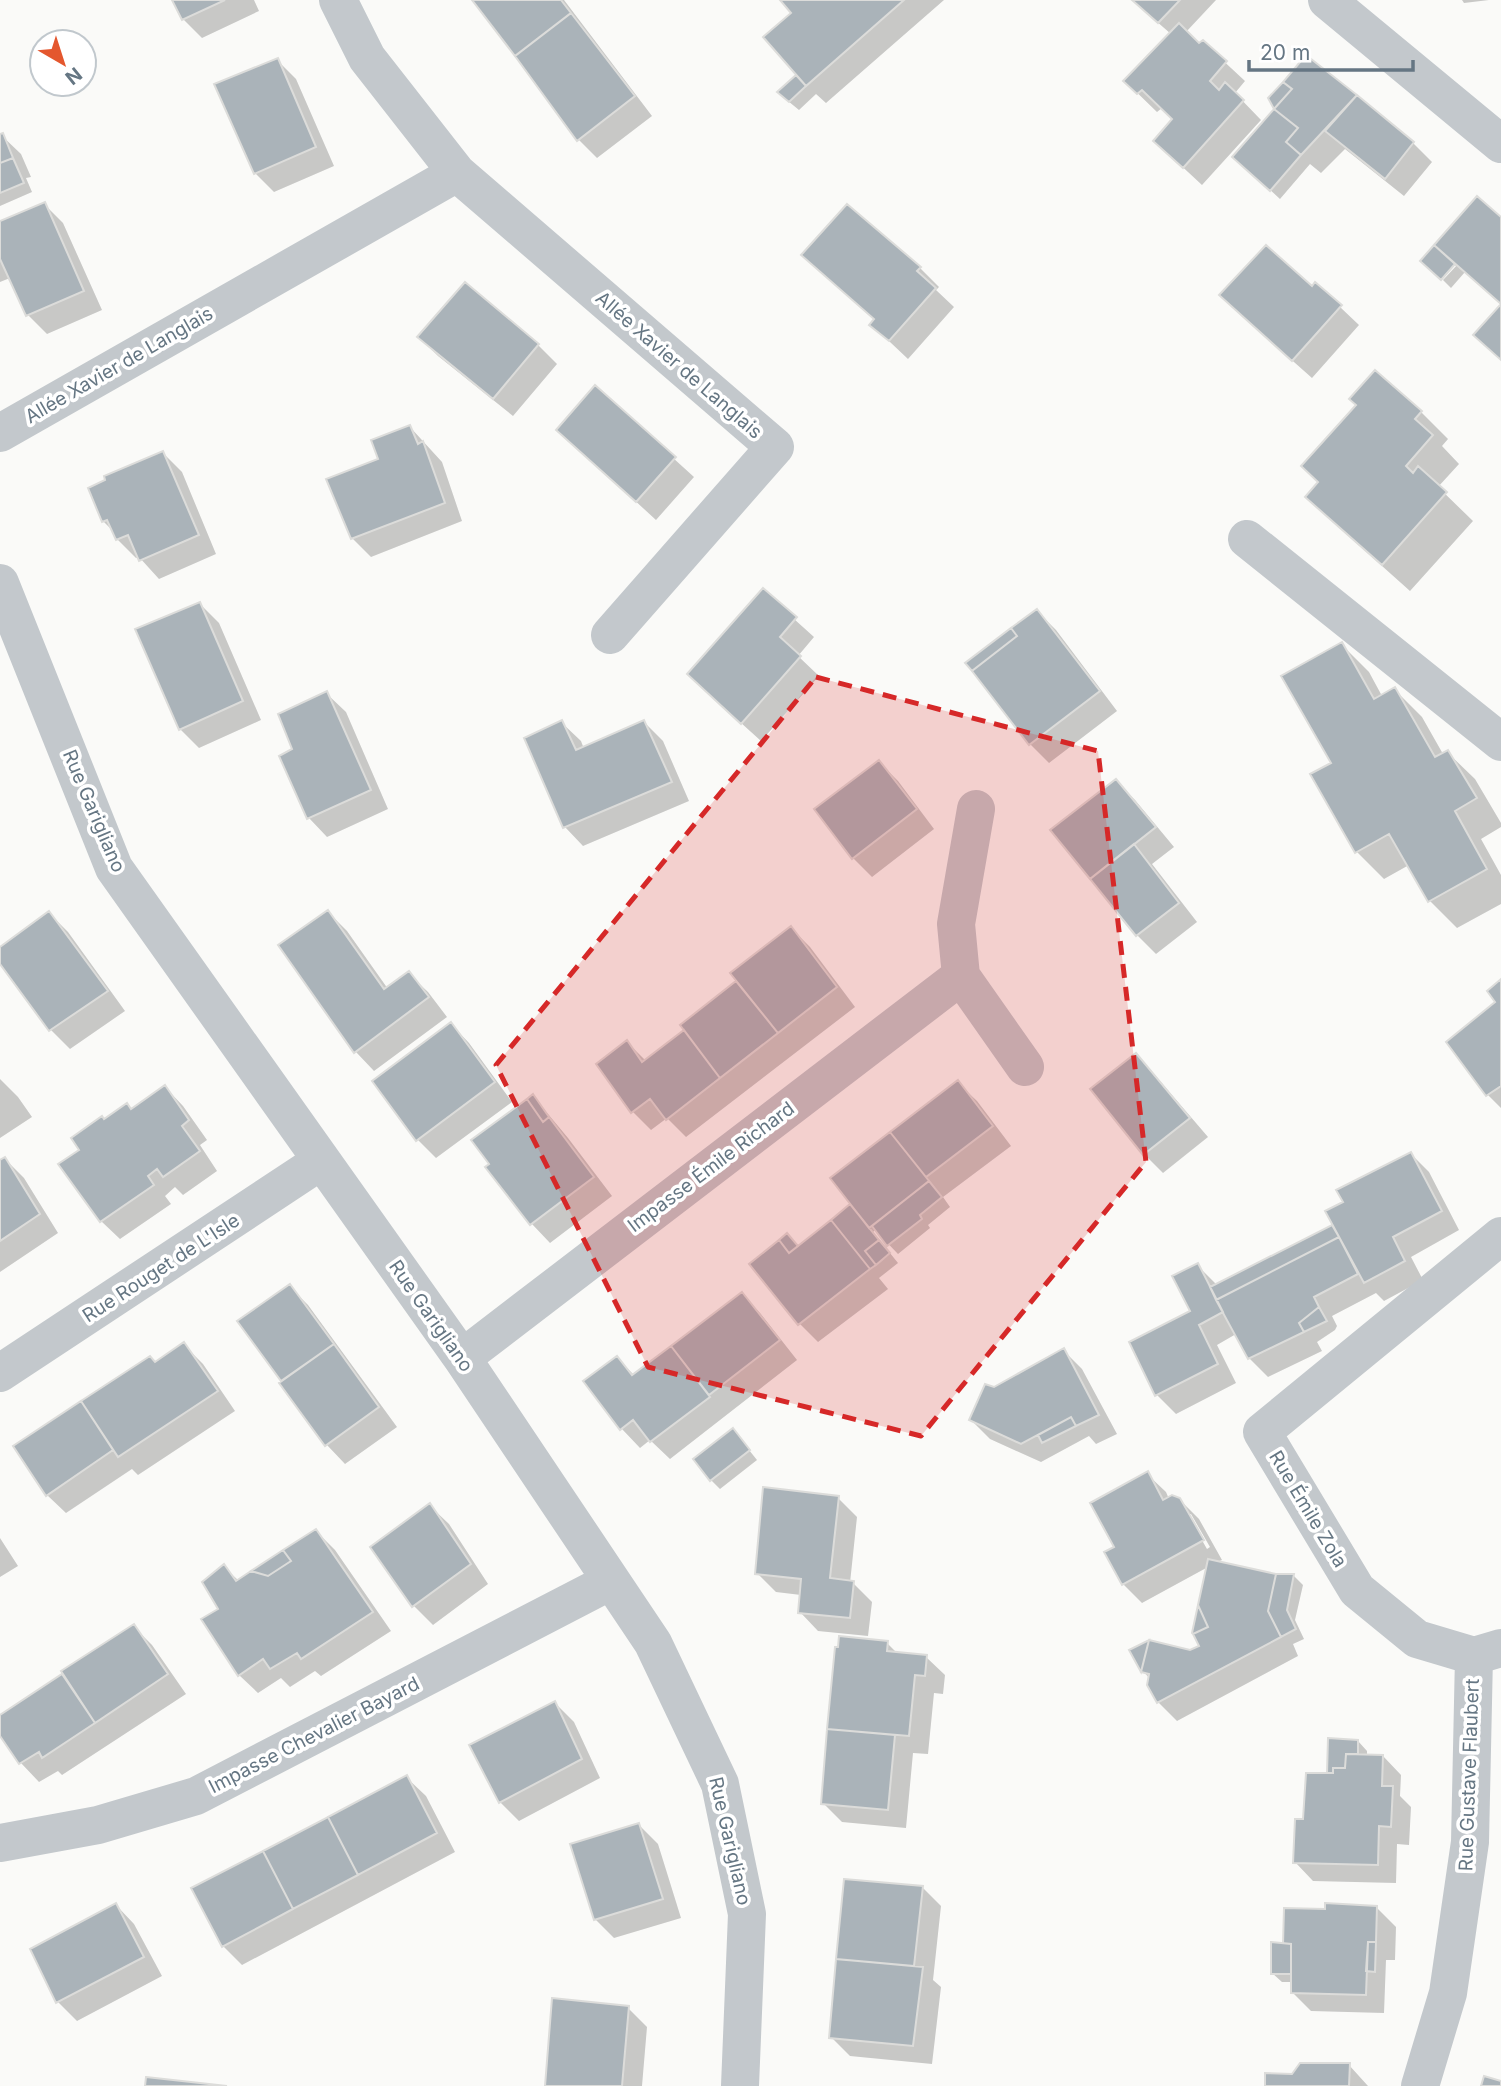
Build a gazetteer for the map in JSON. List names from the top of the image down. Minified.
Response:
{"streets":{"street":["Allée Xavier de Langlais","Rue Garigliano","Impasse Émile Richard","Rue Rouget de L'Isle","Rue Émile Zola","Impasse Chevalier Bayard","Rue Gustave Flaubert"]},"crossings":[["Rue Garigliano","Impasse Émile Richard"],["Rue Garigliano","Rue Rouget de L'Isle"],["Rue Garigliano","Impasse Chevalier Bayard"],["Rue Émile Zola","Rue Gustave Flaubert"]],"scale_bar":"20 m","north":"bottom right"}
